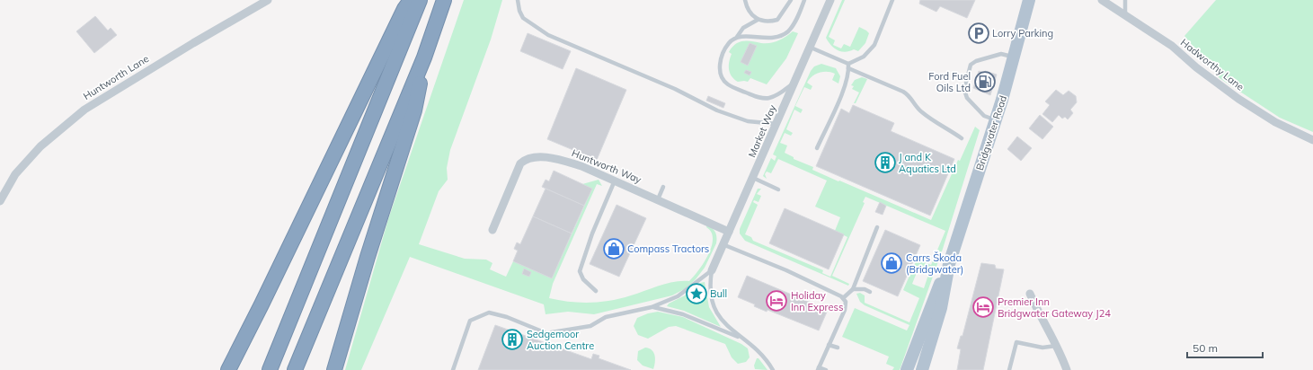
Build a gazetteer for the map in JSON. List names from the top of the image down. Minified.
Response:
{"streets":{"main road":["Bridgwater Road"],"street":["Hadworthy Lane","Huntworth Lane","Market Way","Huntworth Way"]},"crossings":[["Market Way","Huntworth Way"]],"places":{"parking":["Lorry Parking"],"fuel station":["Ford Fuel Oils Ltd"],"building":["J and K Aquatics Ltd","Sedgemoor Auction Centre"],"shop":["Compass Tractors","Carrs Škoda (Bridgwater)"],"place":["Bull"],"hotel":["Holiday Inn Express","Premier Inn Bridgwater Gateway J24"]},"scale_bar":"50 m"}
